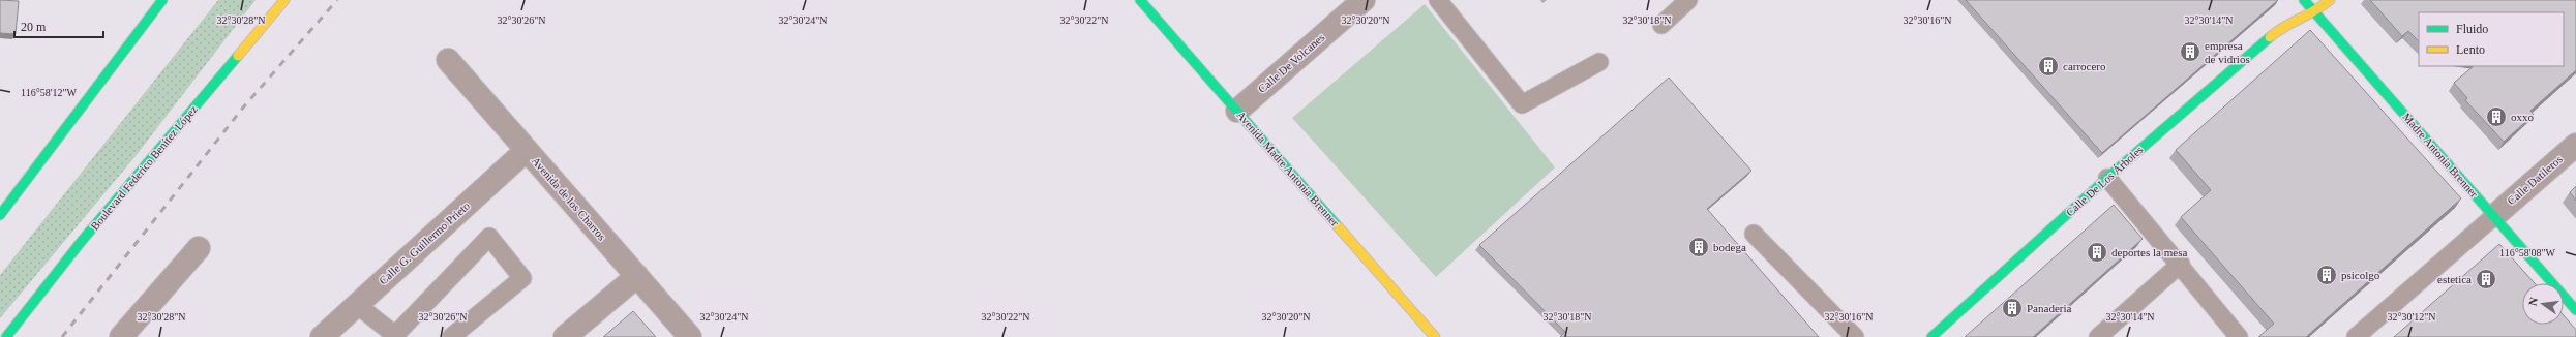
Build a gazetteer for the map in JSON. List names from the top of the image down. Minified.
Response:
{"streets":{"street":["Calle De Volcanes","Madre Antonia Brenner","Boulevard Federico Benítez López","Avenida Madre Antonia Brenner","Calle Datileros","Calle De Los Árboles","Avenida de los Charros","Calle G. Guillermo Prieto"]},"crossings":[["Calle De Volcanes","Avenida Madre Antonia Brenner"],["Madre Antonia Brenner","Calle Datileros"],["Madre Antonia Brenner","Calle De Los Árboles"],["Avenida de los Charros","Calle G. Guillermo Prieto"]],"places":{"building":["empresa de vidrios","carrocero","oxxo","bodega","deportes la mesa","psicolgo","estetica","Panaderia"]},"legend":["Fluido","Lento"],"scale_bar":"20 m","north":"left","coordinates":["32°30'24\"N","32°30'22\"N","32°30'20\"N","32°30'18\"N","32°30'16\"N","32°30'28\"N","32°30'26\"N","32°30'14\"N","116°58'12\"W","116°58'08\"W","32°30'12\"N"]}
